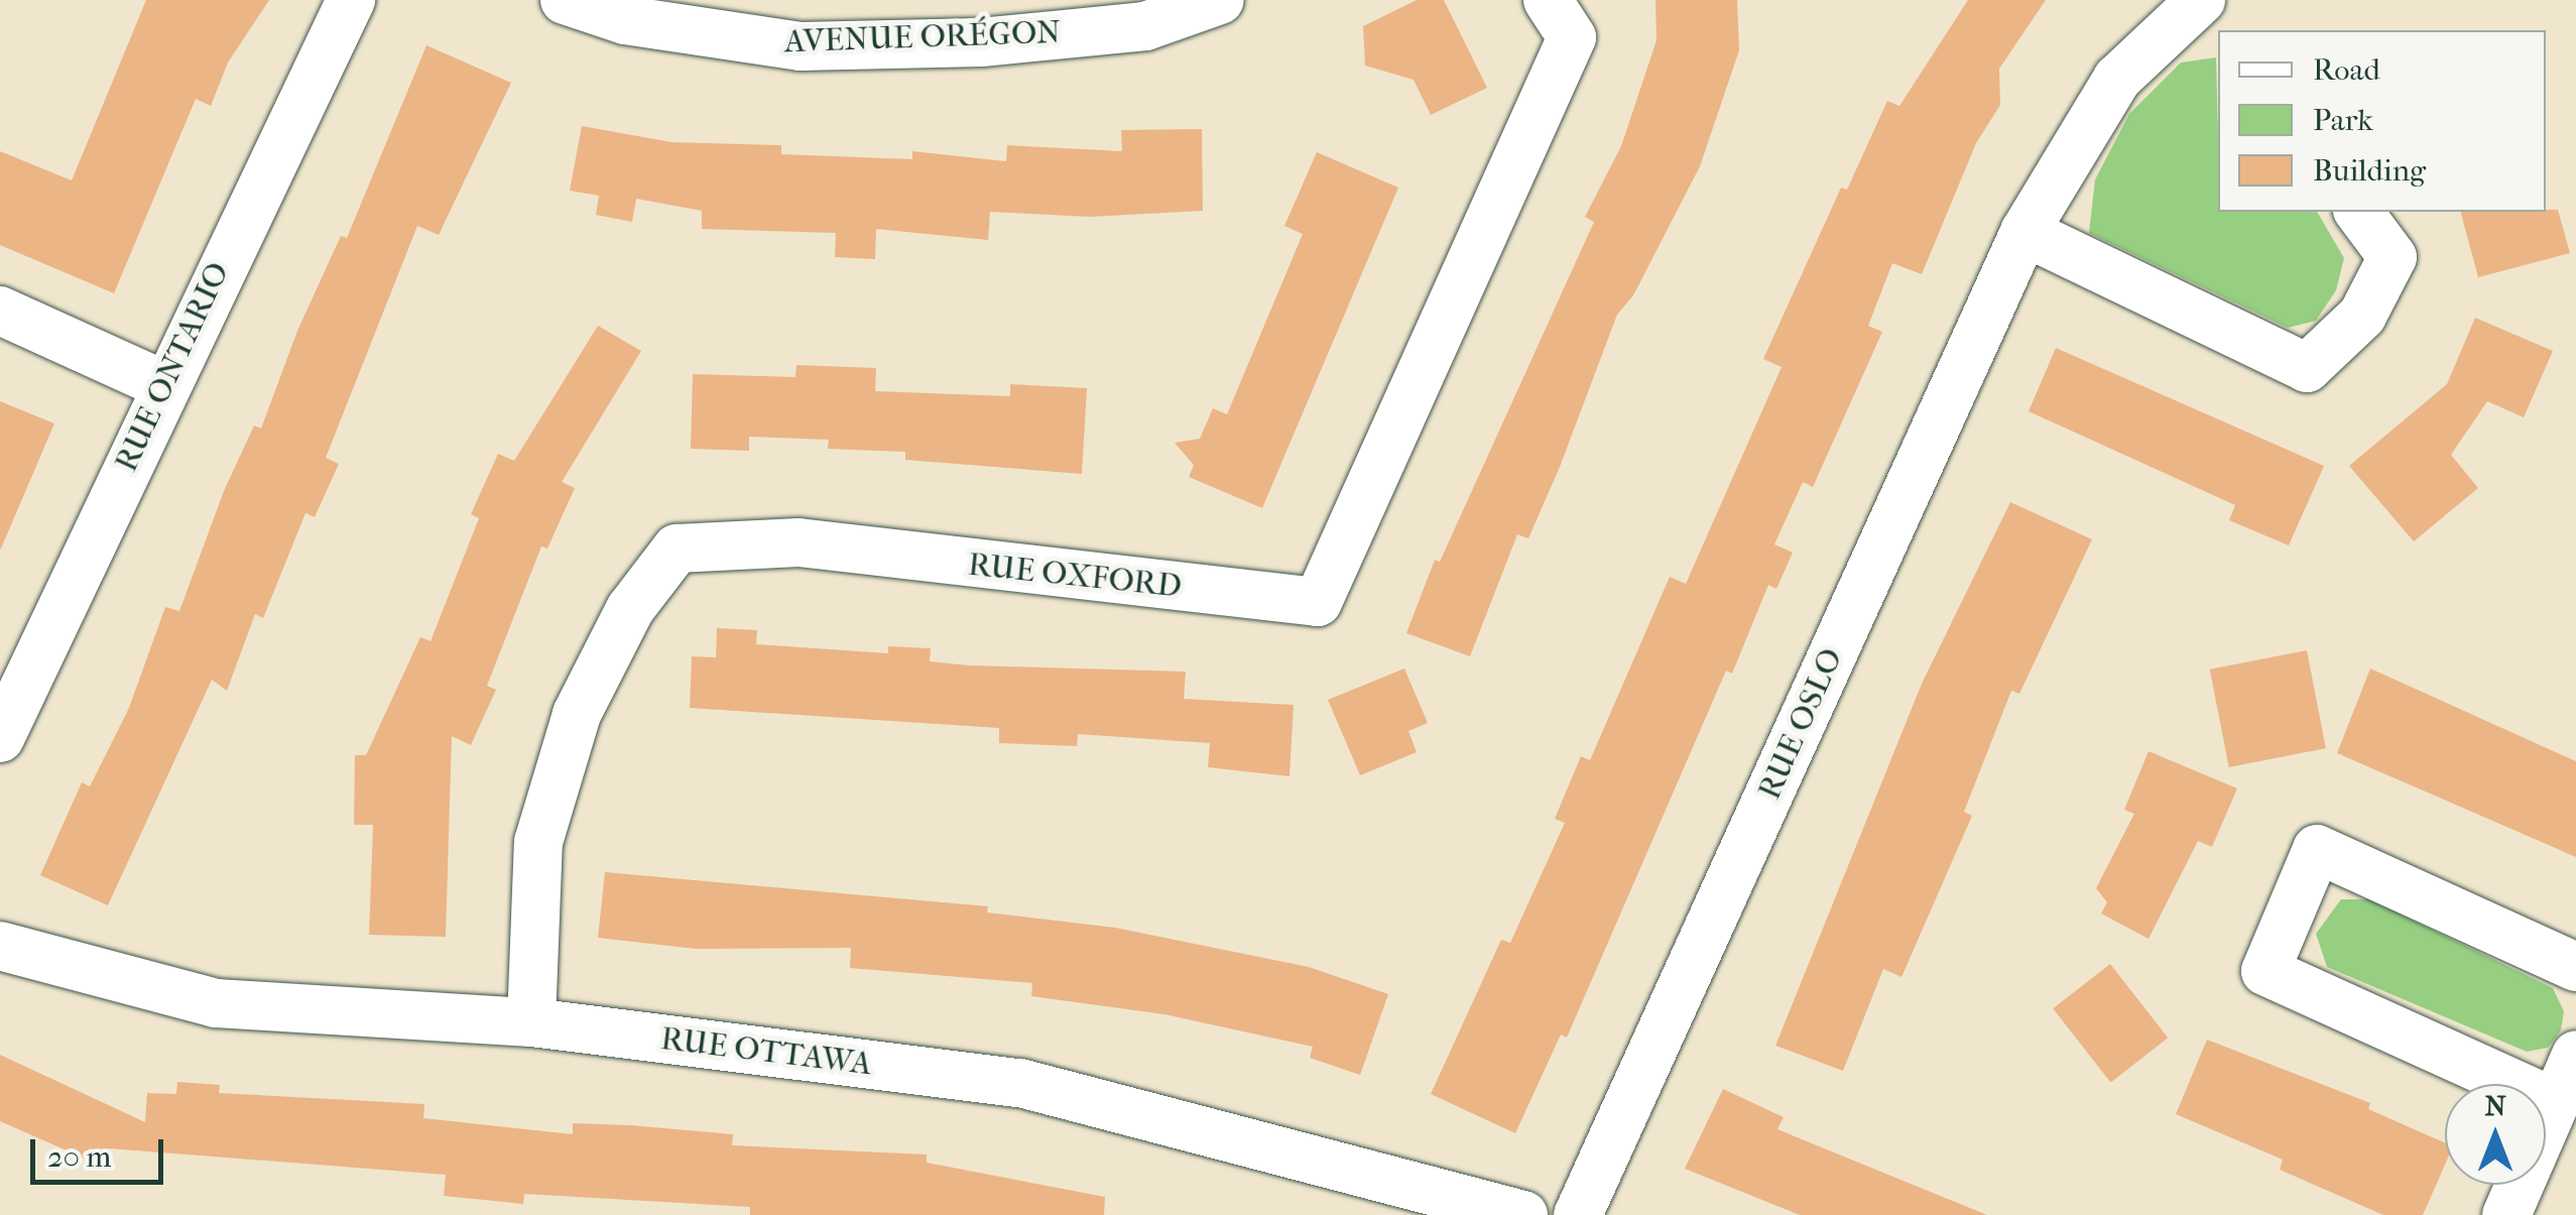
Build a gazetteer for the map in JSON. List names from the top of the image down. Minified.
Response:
{"streets":{"street":["AVENUE ORÉGON","RUE ONTARIO","RUE OXFORD","RUE OSLO","RUE OTTAWA"]},"crossings":[["RUE OXFORD","RUE OTTAWA"]],"legend":["Road","Park","Building"],"scale_bar":"20 m","north":"top"}
